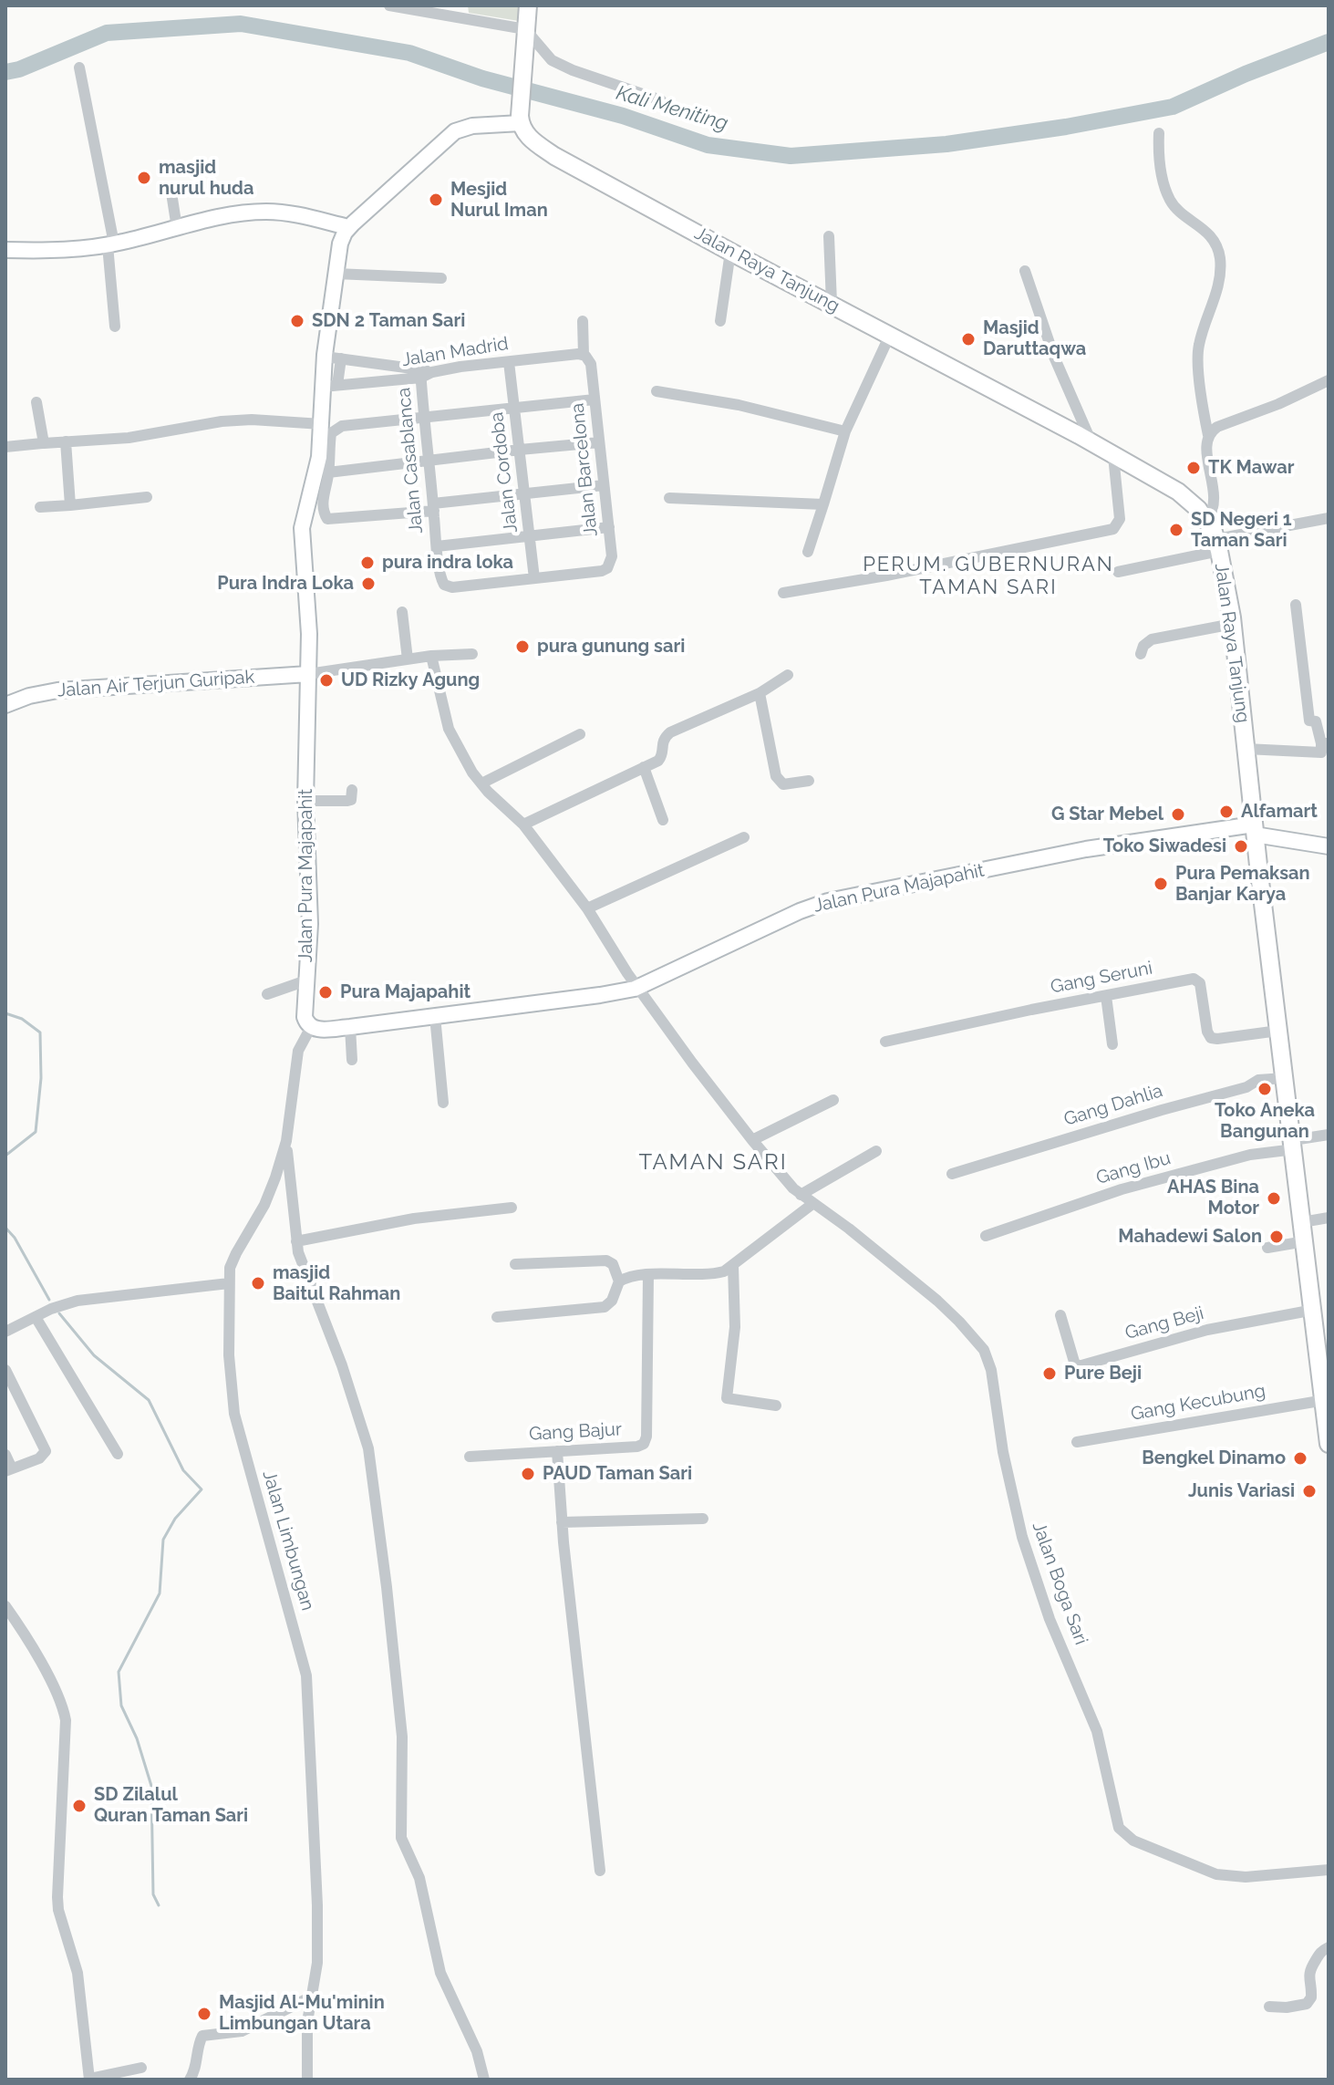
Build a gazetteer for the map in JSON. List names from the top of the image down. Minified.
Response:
{"streets":{"main road":["Jalan Raya Tanjung"],"street":["Jalan Madrid","Jalan Casablanca","Jalan Barcelona","Jalan Cordoba","Jalan Air Terjun Guripak","Jalan Pura Majapahit","Gang Seruni","Gang Dahlia","Gang Ibu","Gang Beji","Gang Kecubung","Gang Bajur","Jalan Limbungan","Jalan Boga Sari"]},"crossings":[["Jalan Raya Tanjung","Jalan Pura Majapahit"],["Jalan Raya Tanjung","Gang Seruni"],["Jalan Raya Tanjung","Gang Dahlia"],["Jalan Raya Tanjung","Gang Ibu"],["Jalan Raya Tanjung","Gang Beji"],["Jalan Raya Tanjung","Gang Kecubung"],["Jalan Madrid","Jalan Casablanca"],["Jalan Madrid","Jalan Barcelona"],["Jalan Madrid","Jalan Cordoba"],["Jalan Madrid","Jalan Pura Majapahit"],["Jalan Casablanca","Jalan Barcelona"],["Jalan Casablanca","Jalan Cordoba"],["Jalan Barcelona","Jalan Cordoba"],["Jalan Air Terjun Guripak","Jalan Pura Majapahit"],["Jalan Pura Majapahit","Jalan Limbungan"]],"districts":["PERUM. GUBERNURAN TAMAN SARI","TAMAN SARI"],"water":["Kali Meniting"],"places":["masjid nurul huda","Mesjid Nurul Iman","SDN 2 Taman Sari","Masjid Daruttaqwa","TK Mawar","SD Negeri 1 Taman Sari","pura indra loka","Pura Indra Loka","pura gunung sari","UD Rizky Agung","Alfamart","G Star Mebel","Toko Siwadesi","Pura Pemaksan Banjar Karya","Pura Majapahit","Toko Aneka Bangunan","AHAS Bina Motor","Mahadewi Salon","masjid Baitul Rahman","Pure Beji","Bengkel Dinamo","PAUD Taman Sari","Junis Variasi","SD Zilalul Quran Taman Sari","Masjid Al-Mu'minin Limbungan Utara"]}
